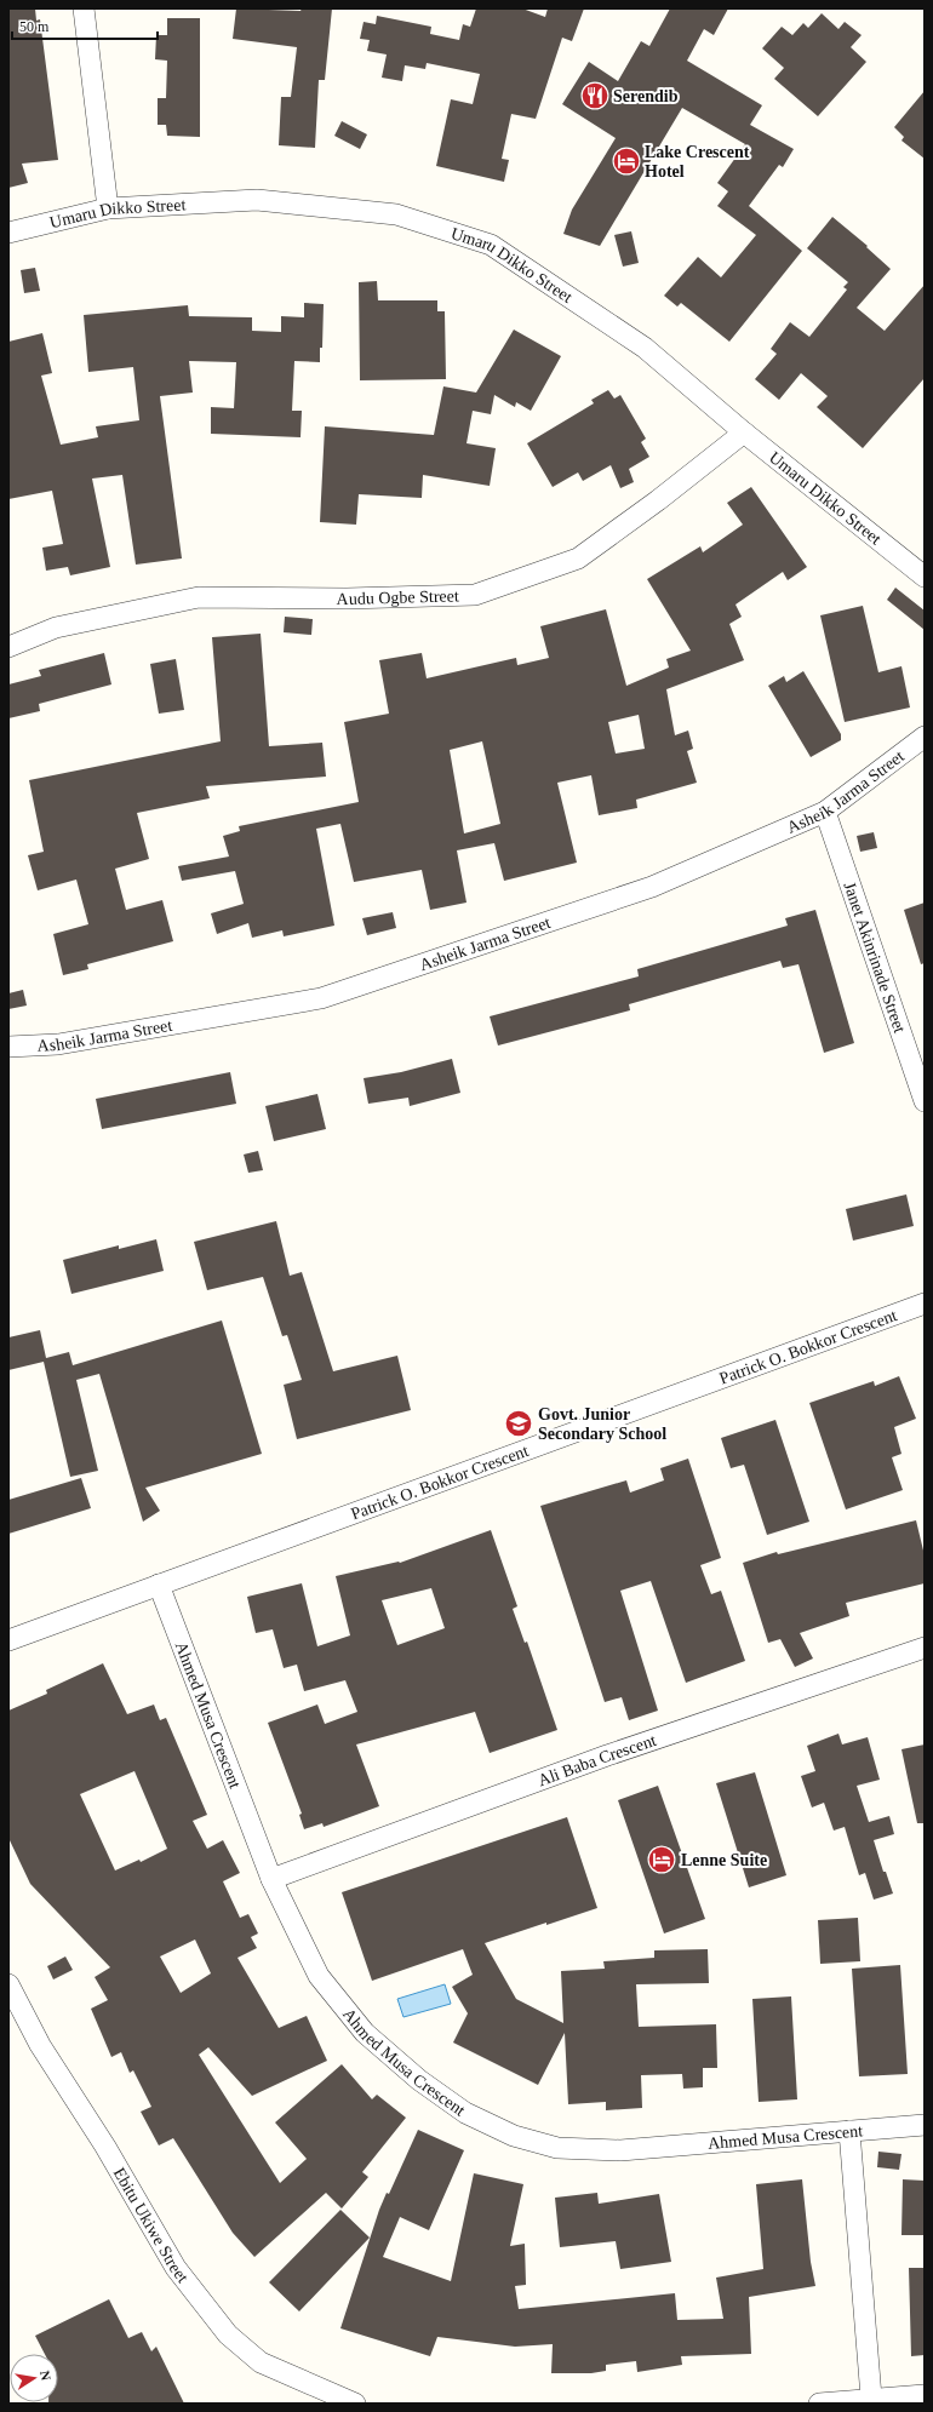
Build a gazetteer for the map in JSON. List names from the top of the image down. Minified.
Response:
{"streets":{"street":["Umaru Dikko Street","Audu Ogbe Street","Asheik Jarma Street","Janet Akinrinade Street","Patrick O. Bokkor Crescent","Ahmed Musa Crescent","Ali Baba Crescent","Ebitu Ukiwe Street"]},"crossings":[["Umaru Dikko Street","Audu Ogbe Street"],["Asheik Jarma Street","Janet Akinrinade Street"],["Patrick O. Bokkor Crescent","Ahmed Musa Crescent"],["Ahmed Musa Crescent","Ali Baba Crescent"]],"places":{"restaurant":["Serendib"],"hotel":["Lake Crescent Hotel","Lenne Suite"],"school or university":["Govt. Junior Secondary School"]},"scale_bar":"50 m","north":"right"}
